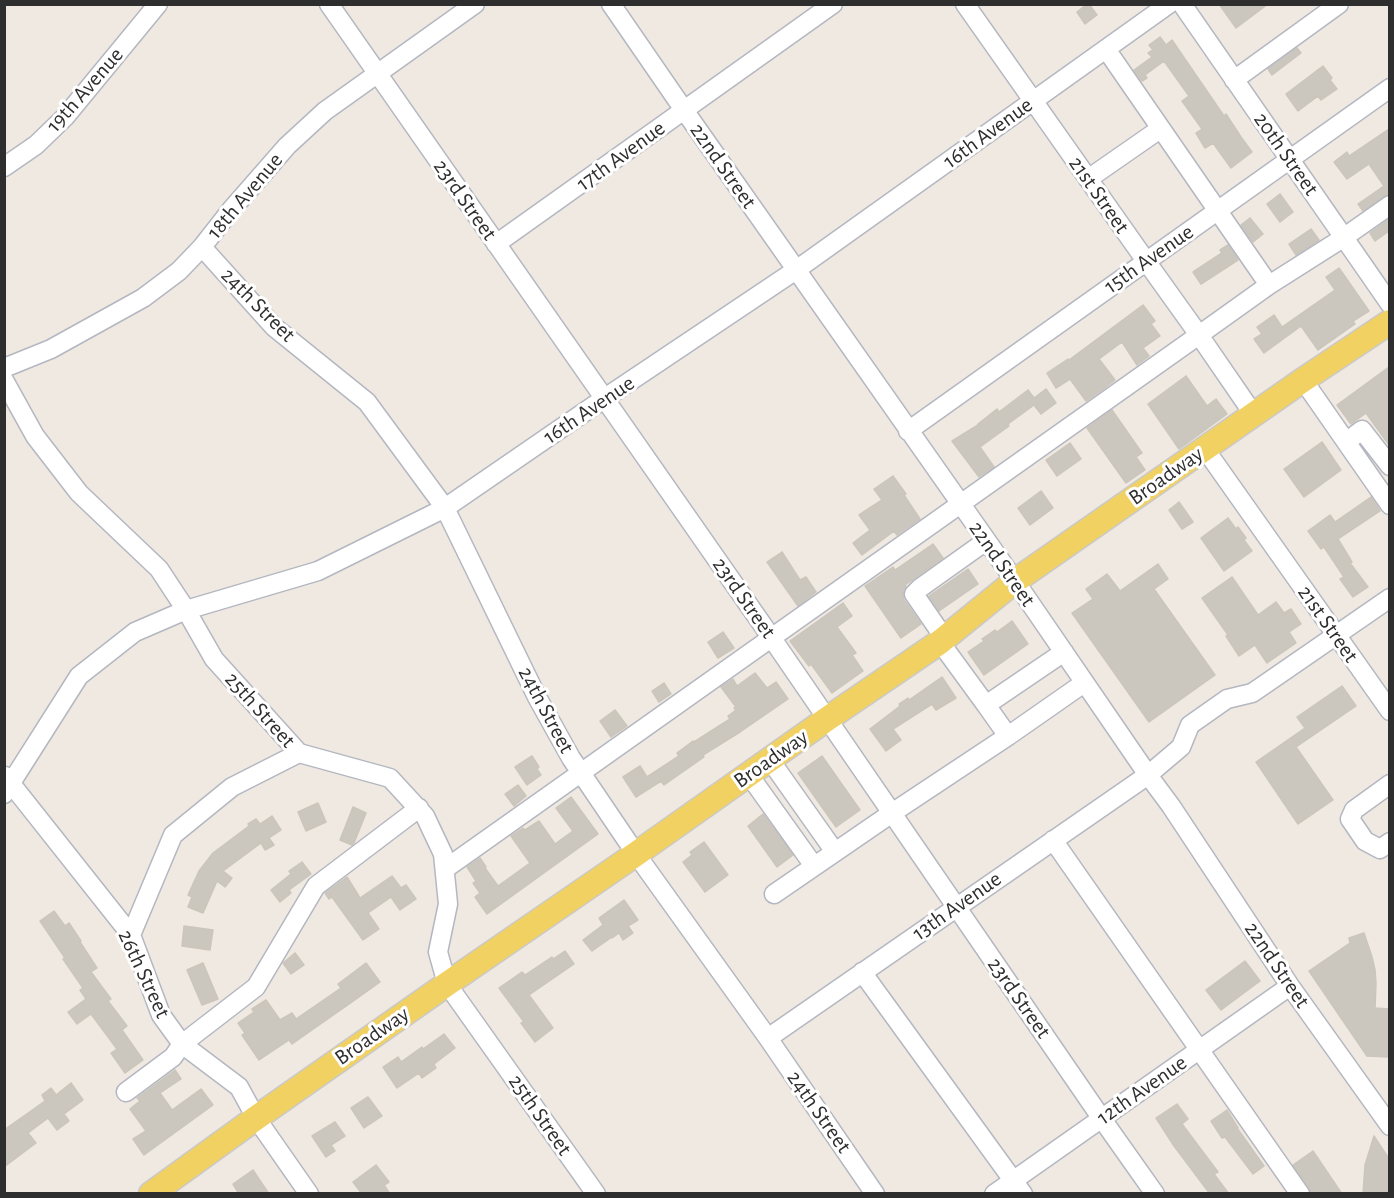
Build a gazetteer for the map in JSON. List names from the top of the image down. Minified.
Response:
{"streets":{"main road":["Broadway"],"street":["19th Avenue","16th Avenue","20th Street","17th Avenue","22nd Street","21st Street","18th Avenue","23rd Street","15th Avenue","24th Street","25th Street","13th Avenue","26th Street","12th Avenue"]},"crossings":[["16th Avenue","22nd Street"],["16th Avenue","21st Street"],["16th Avenue","23rd Street"],["16th Avenue","24th Street"],["16th Avenue","25th Street"],["16th Avenue","26th Street"],["20th Street","15th Avenue"],["17th Avenue","22nd Street"],["17th Avenue","23rd Street"],["22nd Street","15th Avenue"],["22nd Street","Broadway"],["22nd Street","13th Avenue"],["22nd Street","12th Avenue"],["21st Street","15th Avenue"],["21st Street","Broadway"],["21st Street","13th Avenue"],["18th Avenue","23rd Street"],["18th Avenue","24th Street"],["23rd Street","Broadway"],["23rd Street","13th Avenue"],["23rd Street","12th Avenue"],["24th Street","Broadway"],["24th Street","13th Avenue"],["Broadway","25th Street"],["Broadway","26th Street"]]}
